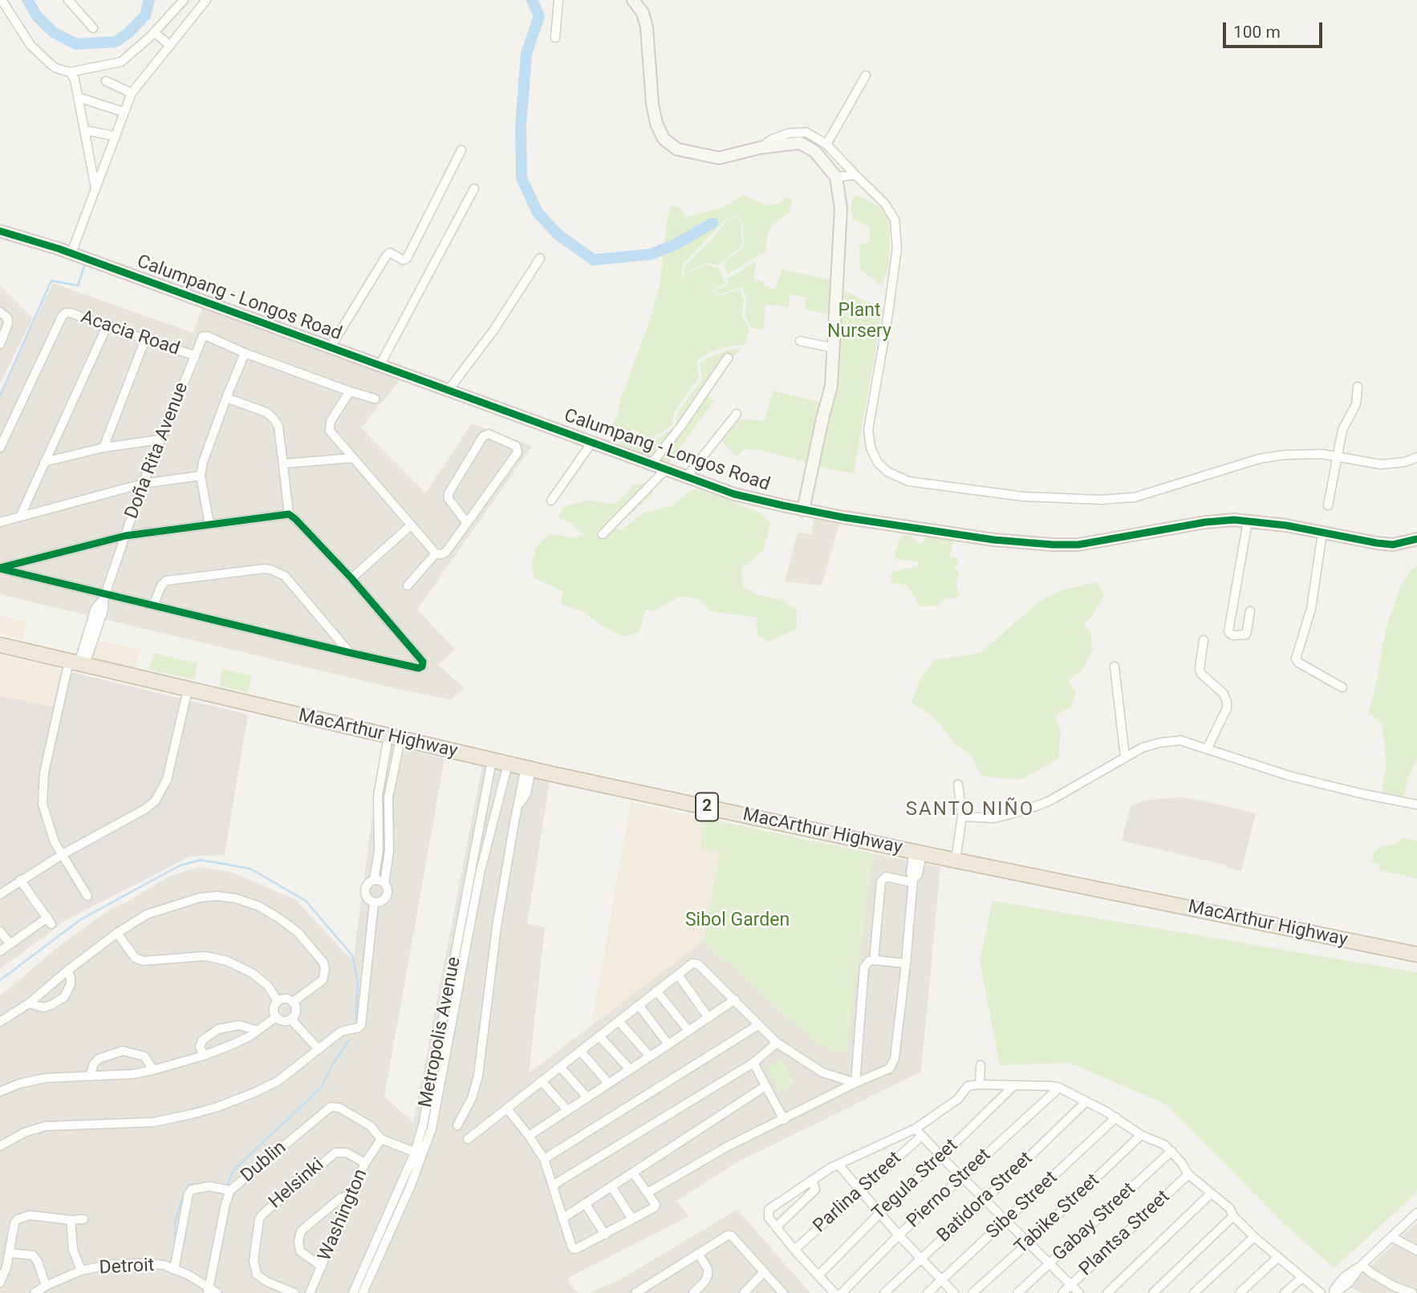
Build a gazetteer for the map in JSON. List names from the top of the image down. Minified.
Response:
{"streets":{"highway":["MacArthur Highway","2"],"street":["Calumpang - Longos Road","Acacia Road","Doña Rita Avenue","Metropolis Avenue","Dublin","Tegula Street","Helsinki","Pierno Street","Parlina Street","Batidora Street","Sibe Street","Tabike Street","Washington","Gabay Street","Plantsa Street","Detroit"]},"crossings":[["Acacia Road","Doña Rita Avenue"],["Doña Rita Avenue","MacArthur Highway"],["MacArthur Highway","Metropolis Avenue"],["Dublin","Washington"],["Dublin","Detroit"],["Helsinki","Washington"]],"districts":["SANTO NIÑO"],"parks":["Plant Nursery","Sibol Garden"],"scale_bar":"100 m"}
